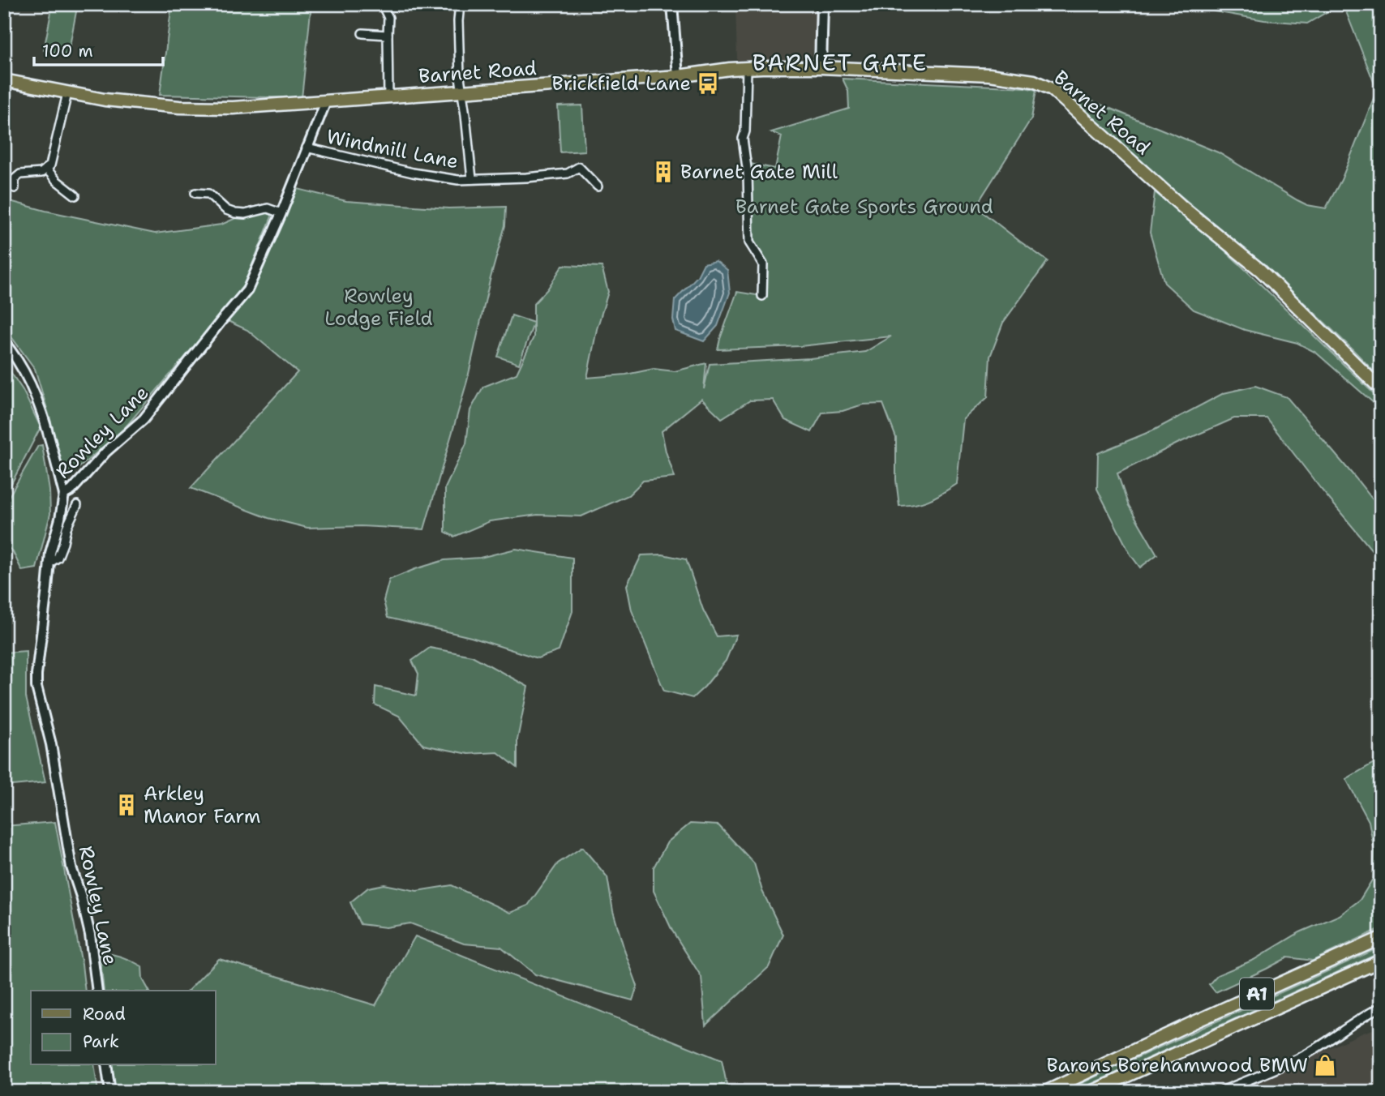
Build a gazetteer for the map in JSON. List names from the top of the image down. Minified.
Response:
{"streets":{"main road":["Barnet Road","A1"],"street":["Windmill Lane","Rowley Lane"]},"crossings":[["Barnet Road","Windmill Lane"],["Barnet Road","Rowley Lane"],["Windmill Lane","Rowley Lane"]],"districts":["BARNET GATE"],"parks":["Barnet Gate Sports Ground","Rowley Lodge Field"],"places":{"bus stop":["Brickfield Lane"],"building":["Barnet Gate Mill","Arkley Manor Farm"],"shop":["Barons Borehamwood BMW"]},"legend":["Road","Park"],"scale_bar":"100 m"}
